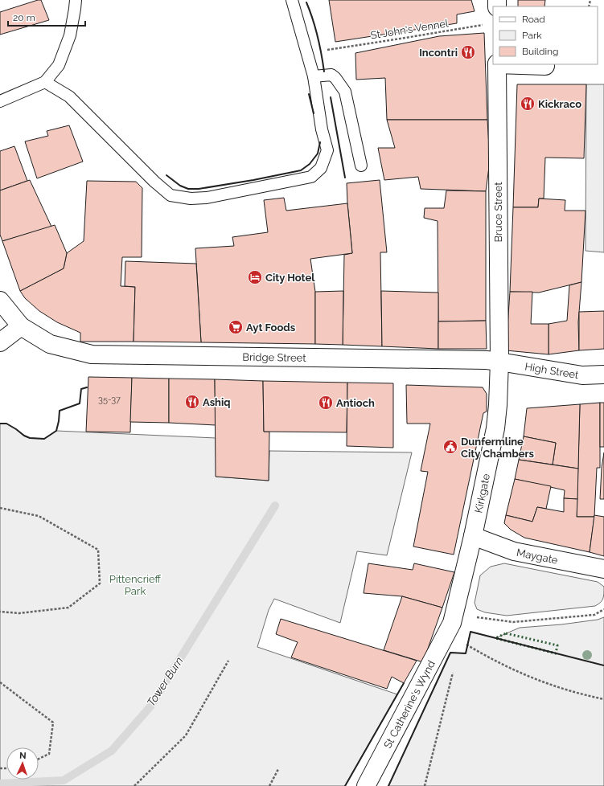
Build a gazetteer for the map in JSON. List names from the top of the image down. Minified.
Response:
{"streets":{"street":["Bruce Street","Bridge Street","High Street","Kirkgate","Maygate","St Catherine's Wynd"],"path":["St John's Vennel"]},"crossings":[["Bruce Street","Bridge Street"],["Bruce Street","High Street"],["Bruce Street","Kirkgate"],["Bridge Street","High Street"],["Bridge Street","Kirkgate"],["High Street","Kirkgate"],["Kirkgate","Maygate"],["Kirkgate","St Catherine's Wynd"]],"water":["Tower Burn"],"parks":["Pittencrieff Park"],"places":{"restaurant":["Incontri","Kickraco","Ashiq","Antioch"],"hotel":["City Hotel"],"supermarket":["Ayt Foods"],"public building":["Dunfermline City Chambers"]},"house_numbers":["35-37"],"legend":["Road","Park","Building"],"scale_bar":"20 m","north":"top"}
